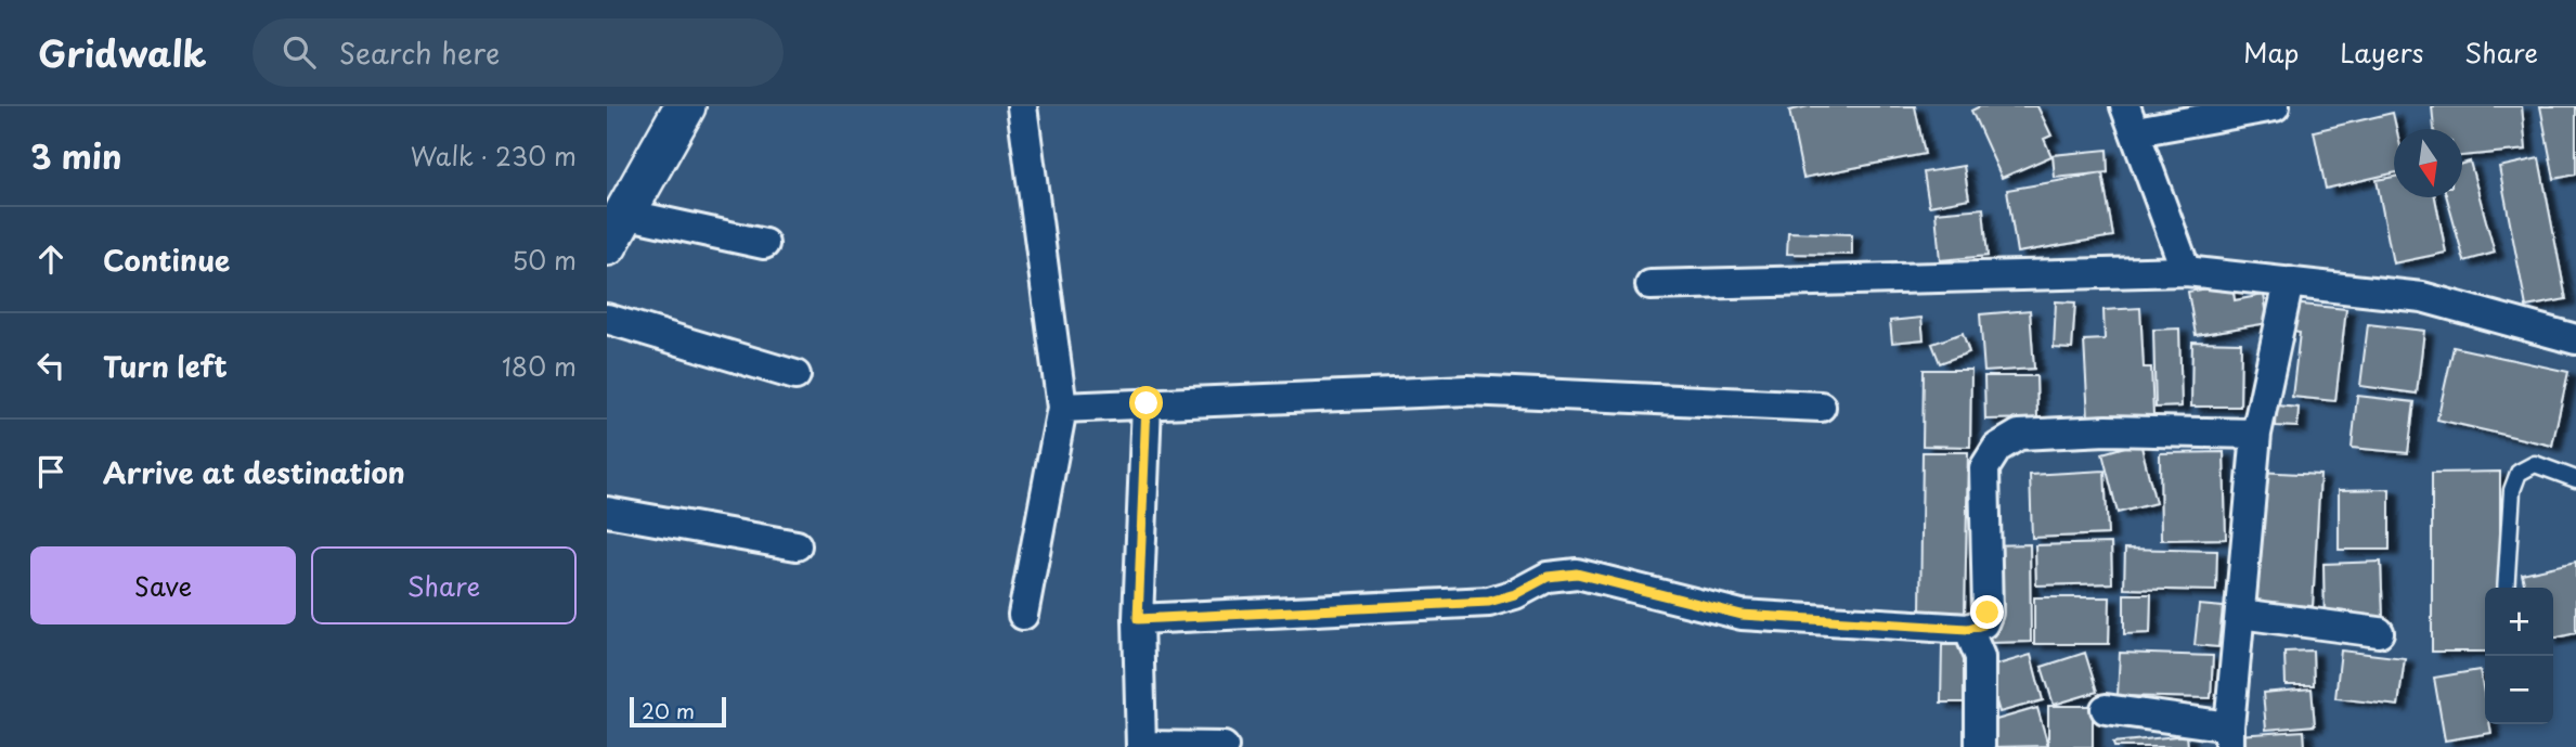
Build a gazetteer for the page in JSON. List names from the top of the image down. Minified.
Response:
{"scale_bar":"20 m","north":"bottom","page":{"header":"Gridwalk","search":"Search here","nav":["Map","Layers","Share"],"heading":["3 min","Walk · 230 m"],"list":[["Continue","50 m"],["Turn left","180 m"],"Arrive at destination"],"buttons":["Save","Share"],"map_buttons":["+","−"],"scale":"20 m"}}
